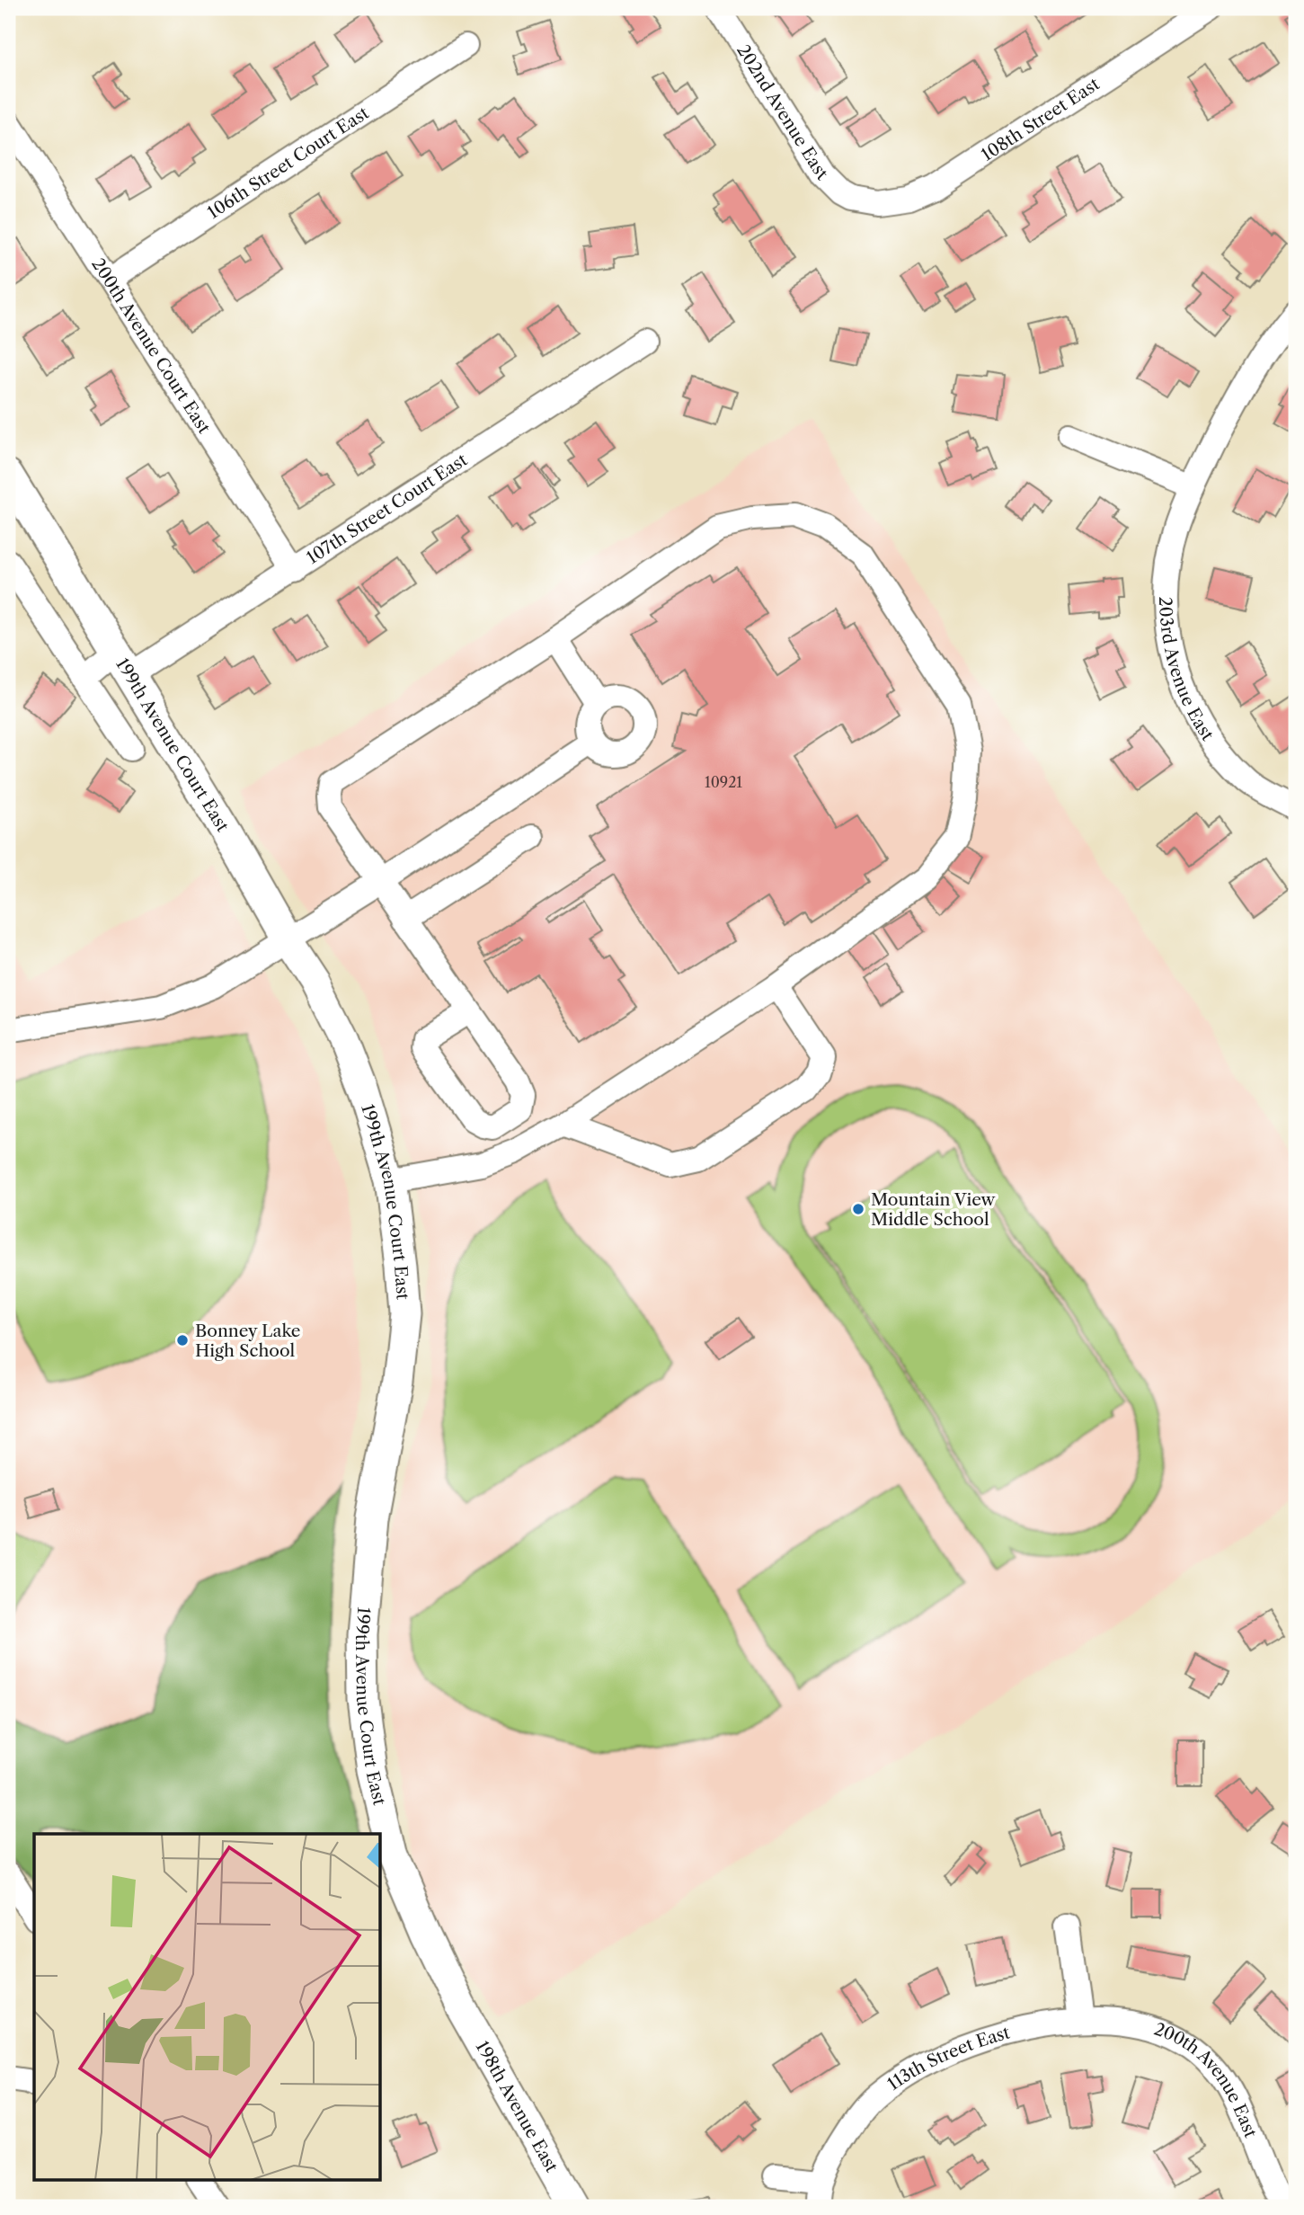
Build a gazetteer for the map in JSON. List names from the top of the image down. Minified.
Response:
{"streets":{"main road":["199th Avenue Court East","198th Avenue East"],"street":["202nd Avenue East","108th Street East","106th Street Court East","200th Avenue Court East","107th Street Court East","203rd Avenue East","113th Street East","200th Avenue East"]},"crossings":[["202nd Avenue East","108th Street East"],["106th Street Court East","200th Avenue Court East"],["200th Avenue Court East","107th Street Court East"],["107th Street Court East","199th Avenue Court East"],["199th Avenue Court East","198th Avenue East"],["113th Street East","200th Avenue East"]],"places":["Mountain View Middle School","Bonney Lake High School"],"house_numbers":["10921"]}
